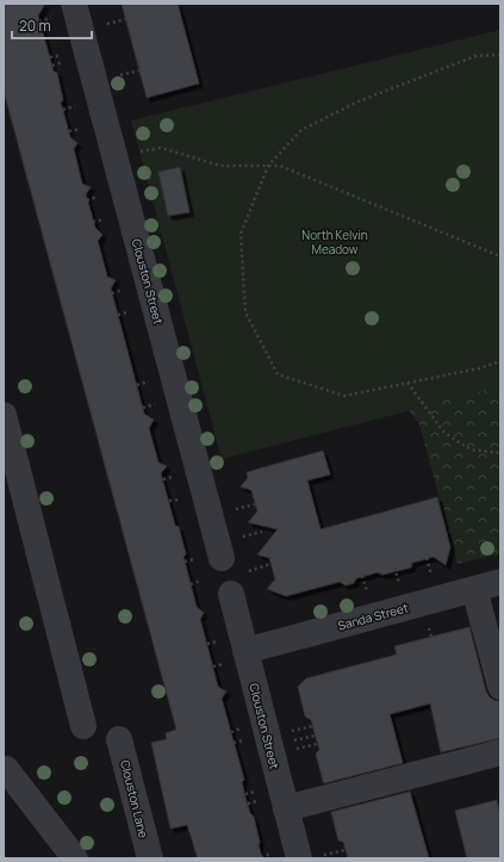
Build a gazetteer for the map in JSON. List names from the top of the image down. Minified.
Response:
{"streets":{"street":["Clouston Street","Sanda Street","Clouston Lane"]},"crossings":[["Clouston Street","Sanda Street"]],"parks":["North Kelvin Meadow"],"scale_bar":"20 m"}
